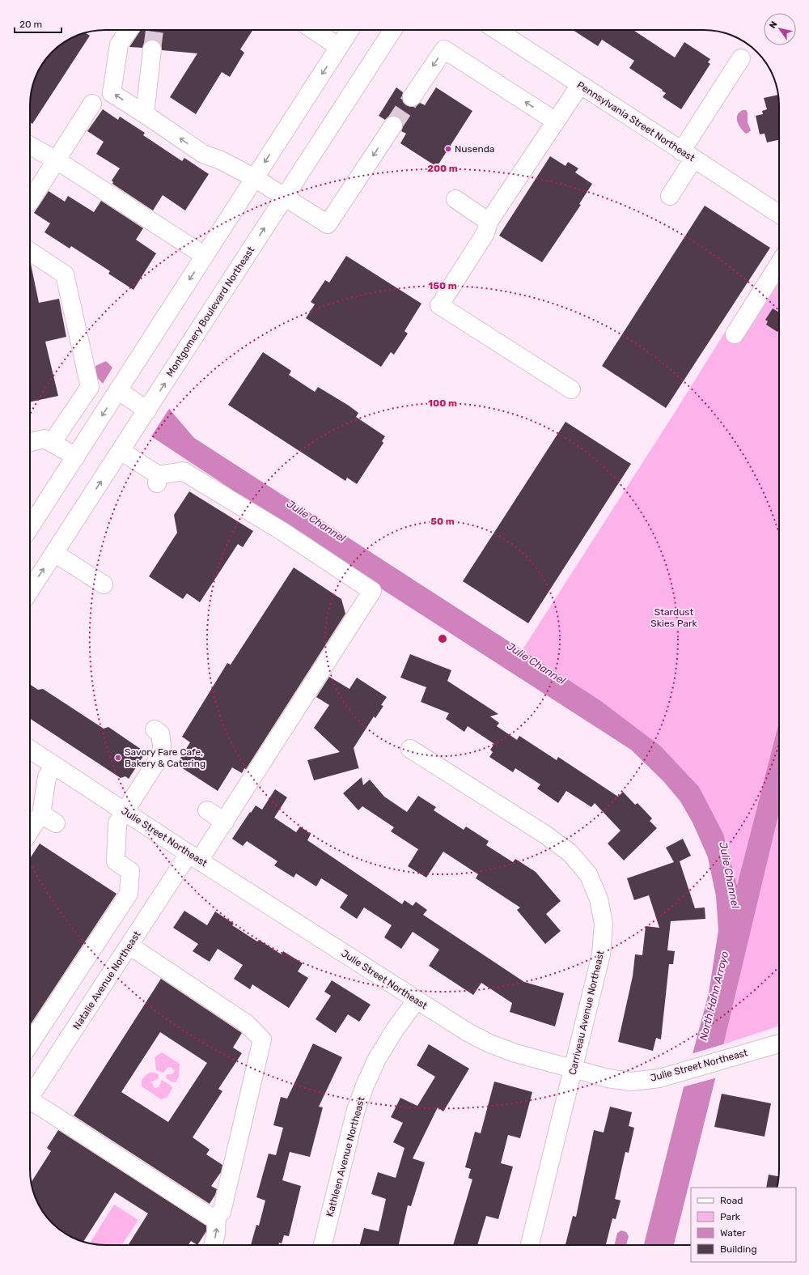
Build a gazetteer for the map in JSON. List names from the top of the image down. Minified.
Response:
{"streets":{"street":["Pennsylvania Street Northeast","Montgomery Boulevard Northeast","Julie Street Northeast","Natalie Avenue Northeast","Carriveau Avenue Northeast","Kathleen Avenue Northeast"]},"crossings":[["Montgomery Boulevard Northeast","Natalie Avenue Northeast"],["Julie Street Northeast","Natalie Avenue Northeast"],["Julie Street Northeast","Carriveau Avenue Northeast"],["Julie Street Northeast","Kathleen Avenue Northeast"]],"water":["Julie Channel","North Hahn Arroyo"],"parks":["Stardust Skies Park"],"places":["Nusenda","Savory Fare Cafe, Bakery & Catering"],"legend":["Road","Park","Water","Building"],"scale_bar":"20 m","north":"top left","rings":["200 m","150 m","100 m","50 m"]}
